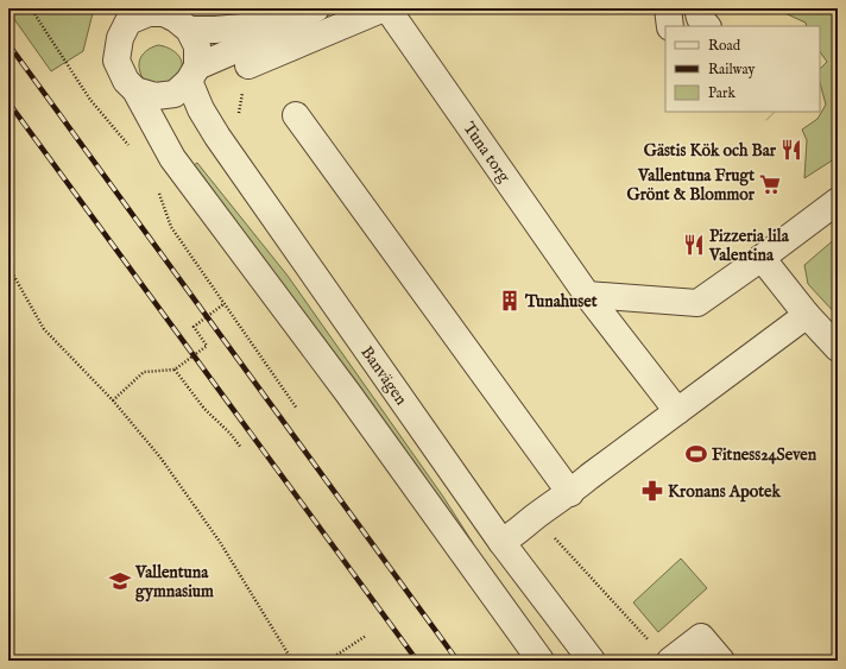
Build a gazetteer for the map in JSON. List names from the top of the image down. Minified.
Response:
{"streets":{"street":["Tuna torg","Banvägen"]},"places":{"restaurant":["Gästis Kök och Bar","Pizzeria lila Valentina"],"supermarket":["Vallentuna Frugt Grönt & Blommor"],"building":["Tunahuset"],"sports":["Fitness24Seven"],"pharmacy":["Kronans Apotek"],"school or university":["Vallentuna gymnasium"]},"legend":["Road","Railway","Park"]}
